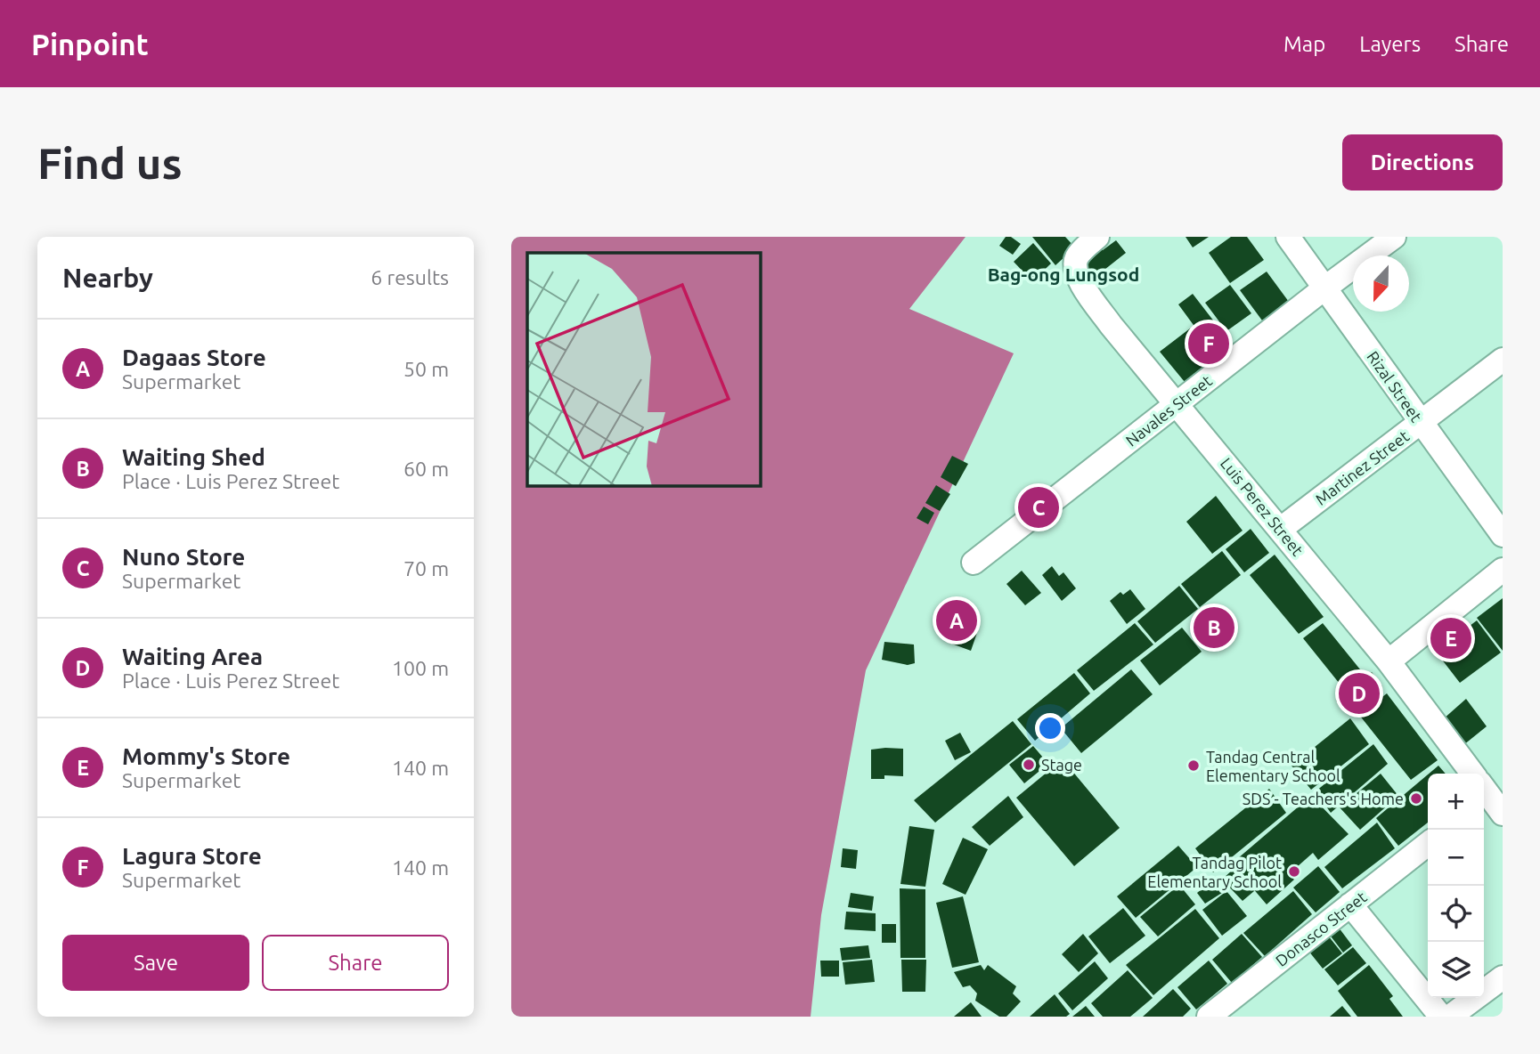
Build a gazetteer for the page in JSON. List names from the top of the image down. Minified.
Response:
{"streets":{"street":["Rizal Street","Navales Street","Martinez Street","Luis Perez Street","Donasco Street"]},"crossings":[["Rizal Street","Navales Street"],["Rizal Street","Martinez Street"],["Navales Street","Luis Perez Street"],["Martinez Street","Luis Perez Street"]],"districts":["Bag-ong Lungsod"],"places":["Stage","Tandag Central Elementary School","SDS - Teachers's Home","Tandag Pilot Elementary School"],"north":"bottom","page":{"header":"Pinpoint","nav":["Map","Layers","Share"],"buttons":["Directions",["Save","Share"]],"title":"Find us","heading":["Nearby","6 results"],"list":[{"mark":"A","name":"Dagaas Store","note":"Supermarket","value":"50 m"},{"mark":"B","name":"Waiting Shed","note":"Place · Luis Perez Street","value":"60 m"},{"mark":"C","name":"Nuno Store","note":"Supermarket","value":"70 m"},{"mark":"D","name":"Waiting Area","note":"Place · Luis Perez Street","value":"100 m"},{"mark":"E","name":"Mommy's Store","note":"Supermarket","value":"140 m"},{"mark":"F","name":"Lagura Store","note":"Supermarket","value":"140 m"}],"pins":["F","C","A","B","E","D"],"map_buttons":["+","−"]}}
